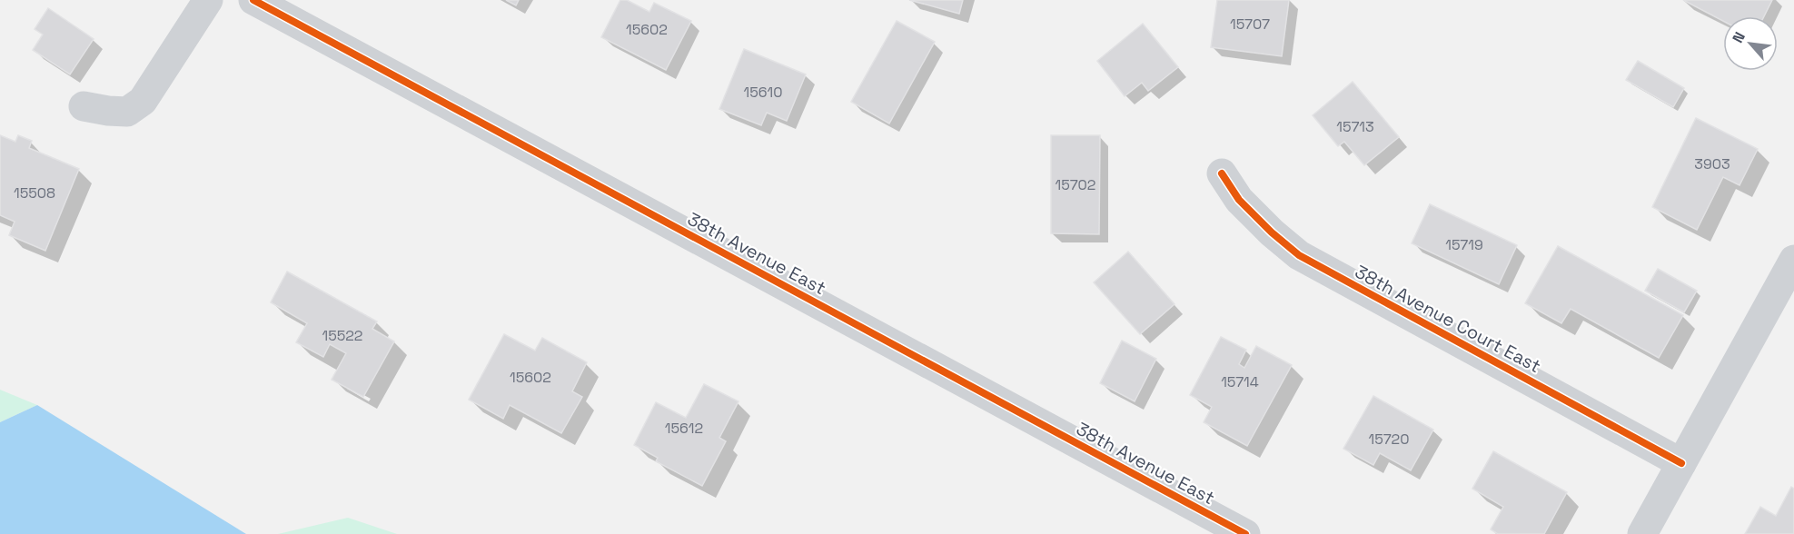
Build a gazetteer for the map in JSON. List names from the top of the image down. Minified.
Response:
{"streets":{"street":["38th Avenue East","38th Avenue Court East"]},"house_numbers":["15707","15602","15610","15713","3903","15702","15508","15719","15522","15602","15714","15612","15720"],"north":"top left"}
